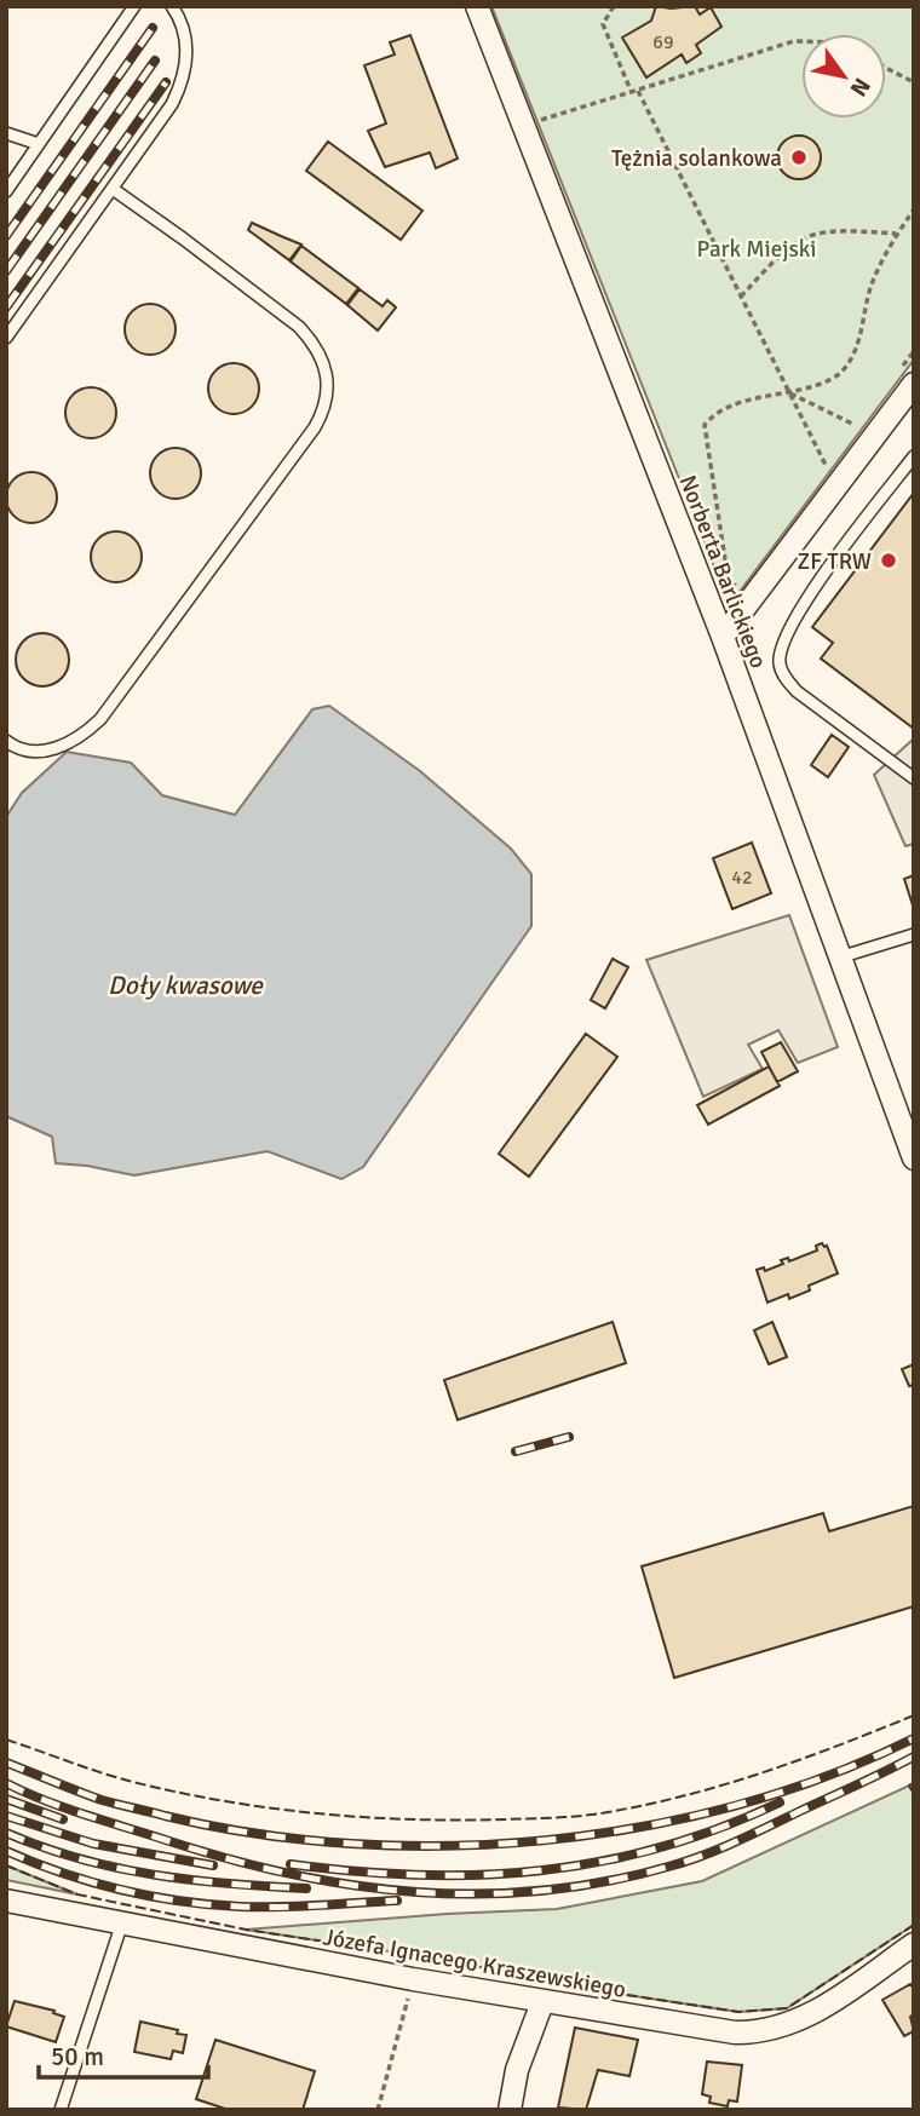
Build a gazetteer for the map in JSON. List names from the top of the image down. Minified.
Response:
{"streets":{"street":["Norberta Barlickiego","Józefa Ignacego Kraszewskiego"]},"water":["Doły kwasowe"],"parks":["Park Miejski"],"places":["Tężnia solankowa","ZF TRW"],"house_numbers":["69","42"],"scale_bar":"50 m","north":"bottom right"}
